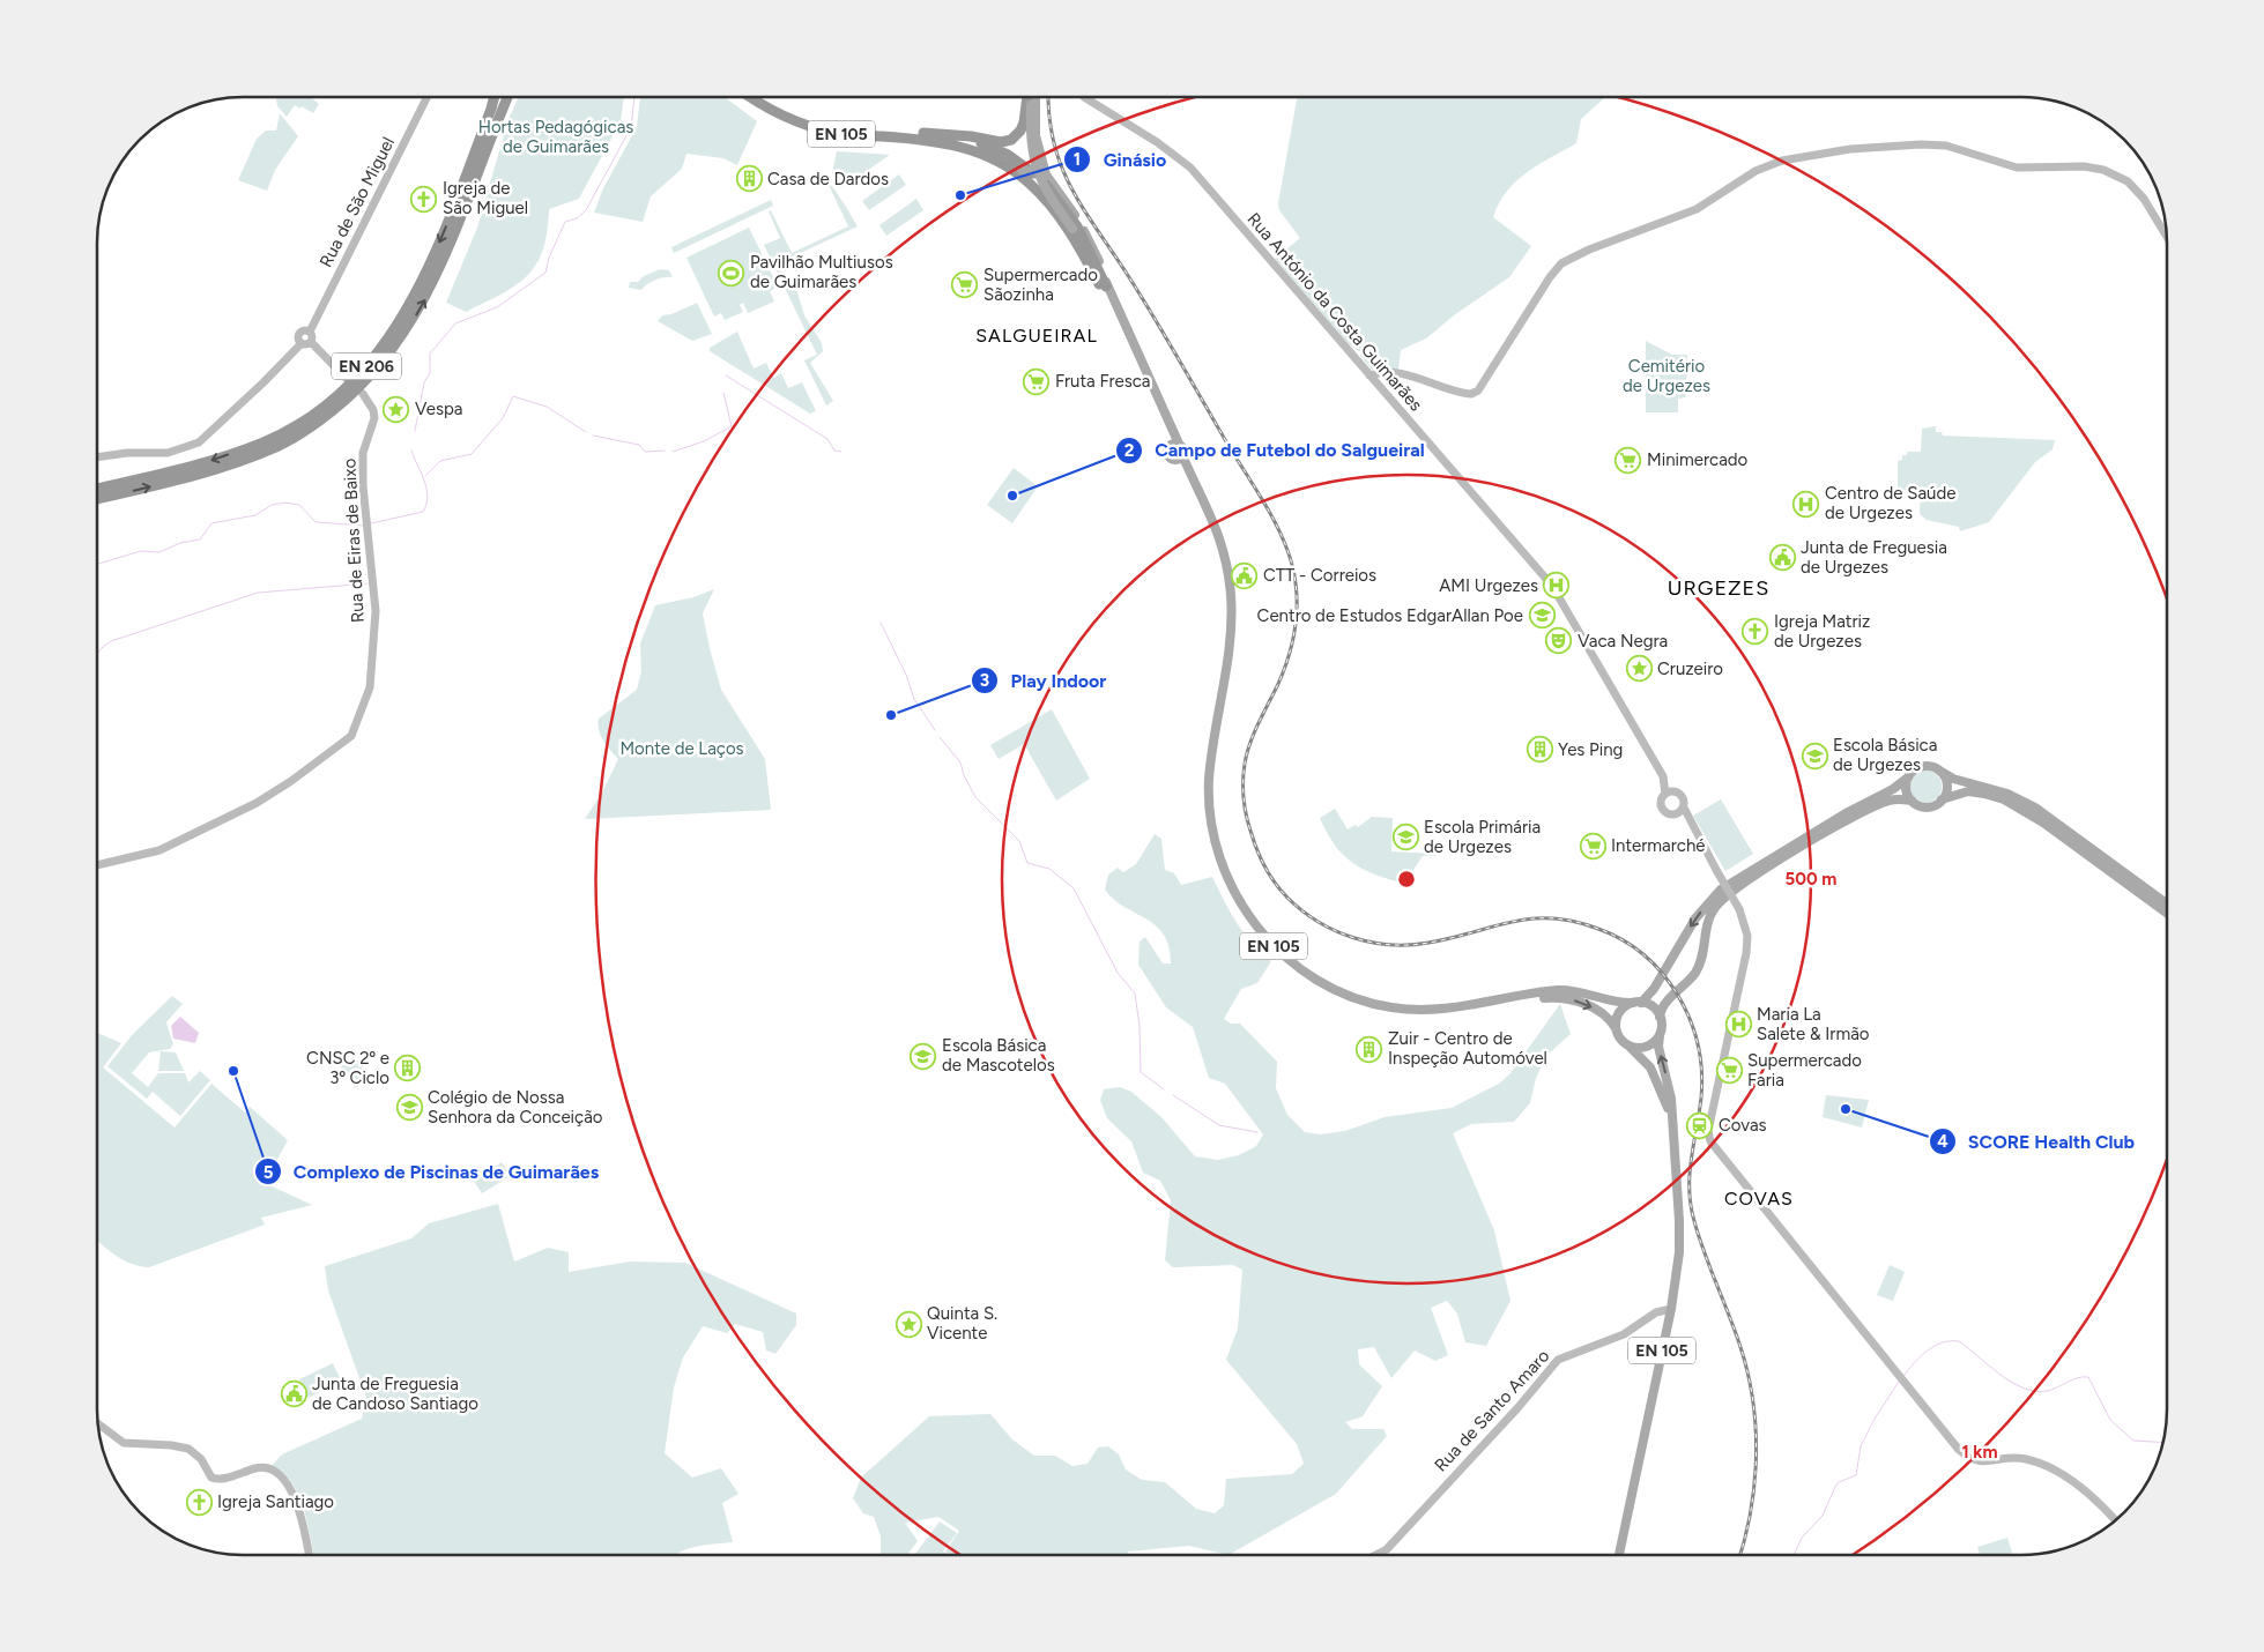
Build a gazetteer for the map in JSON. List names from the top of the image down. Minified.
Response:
{"streets":{"highway":["EN 105","EN 206"],"main road":["Rua de São Miguel","Rua António da Costa Guimarães","Rua de Eiras de Baixo","Rua de Santo Amaro"]},"crossings":[["EN 105","Rua de Santo Amaro"]],"districts":["SALGUEIRAL","URGEZES","COVAS"],"parks":["Hortas Pedagógicas de Guimarães","Cemitério de Urgezes","Monte de Laços"],"places":{"building":["Casa de Dardos","Yes Ping","Zuir - Centro de Inspeção Automóvel","CNSC 2º e 3º Ciclo"],"other":["Ginásio","Campo de Futebol do Salgueiral","Play Indoor","Complexo de Piscinas de Guimarães","SCORE Health Club"],"church":["Igreja de São Miguel","Igreja Matriz de Urgezes","Igreja Santiago"],"sports":["Pavilhão Multiusos de Guimarães"],"supermarket":["Supermercado Sãozinha","Fruta Fresca","Minimercado","Intermarché","Supermercado Faria"],"place":["Vespa","Cruzeiro","Quinta S. Vicente"],"hospital":["Centro de Saúde de Urgezes","AMI Urgezes","Maria La Salete & Irmão"],"public building":["Junta de Freguesia de Urgezes","CTT - Correios","Junta de Freguesia de Candoso Santiago"],"school or university":["Centro de Estudos EdgarAllan Poe","Escola Básica de Urgezes","Escola Primária de Urgezes","Escola Básica de Mascotelos","Colégio de Nossa Senhora da Conceição"],"theatre":["Vaca Negra"],"station":["Covas"]},"rings":["500 m","1 km"]}
